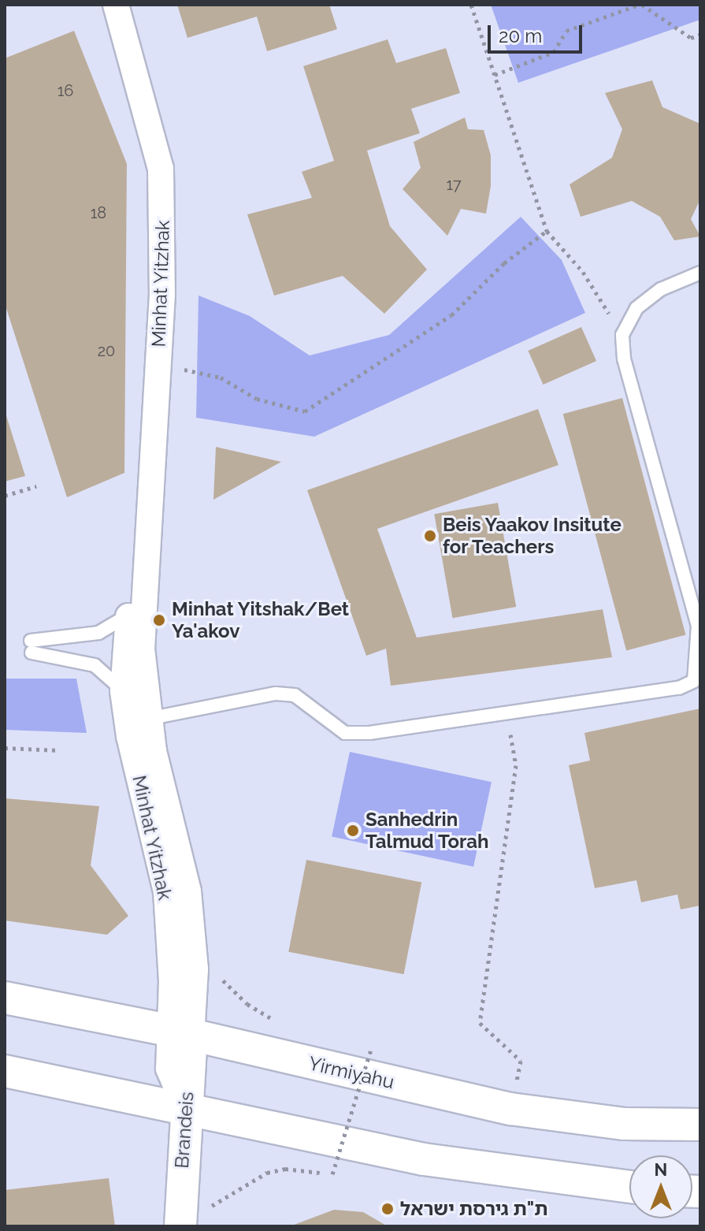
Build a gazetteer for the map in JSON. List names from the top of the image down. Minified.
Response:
{"streets":{"street":["Minhat Yitzhak","Yirmiyahu","Brandeis"]},"crossings":[["Minhat Yitzhak","Yirmiyahu"],["Minhat Yitzhak","Brandeis"],["Yirmiyahu","Brandeis"]],"places":["Beis Yaakov Insitute for Teachers","Minhat Yitshak/Bet Ya'akov","Sanhedrin Talmud Torah","ת\"ת גירסת ישראל"],"house_numbers":["16","17","18","20"],"scale_bar":"20 m","north":"top"}
